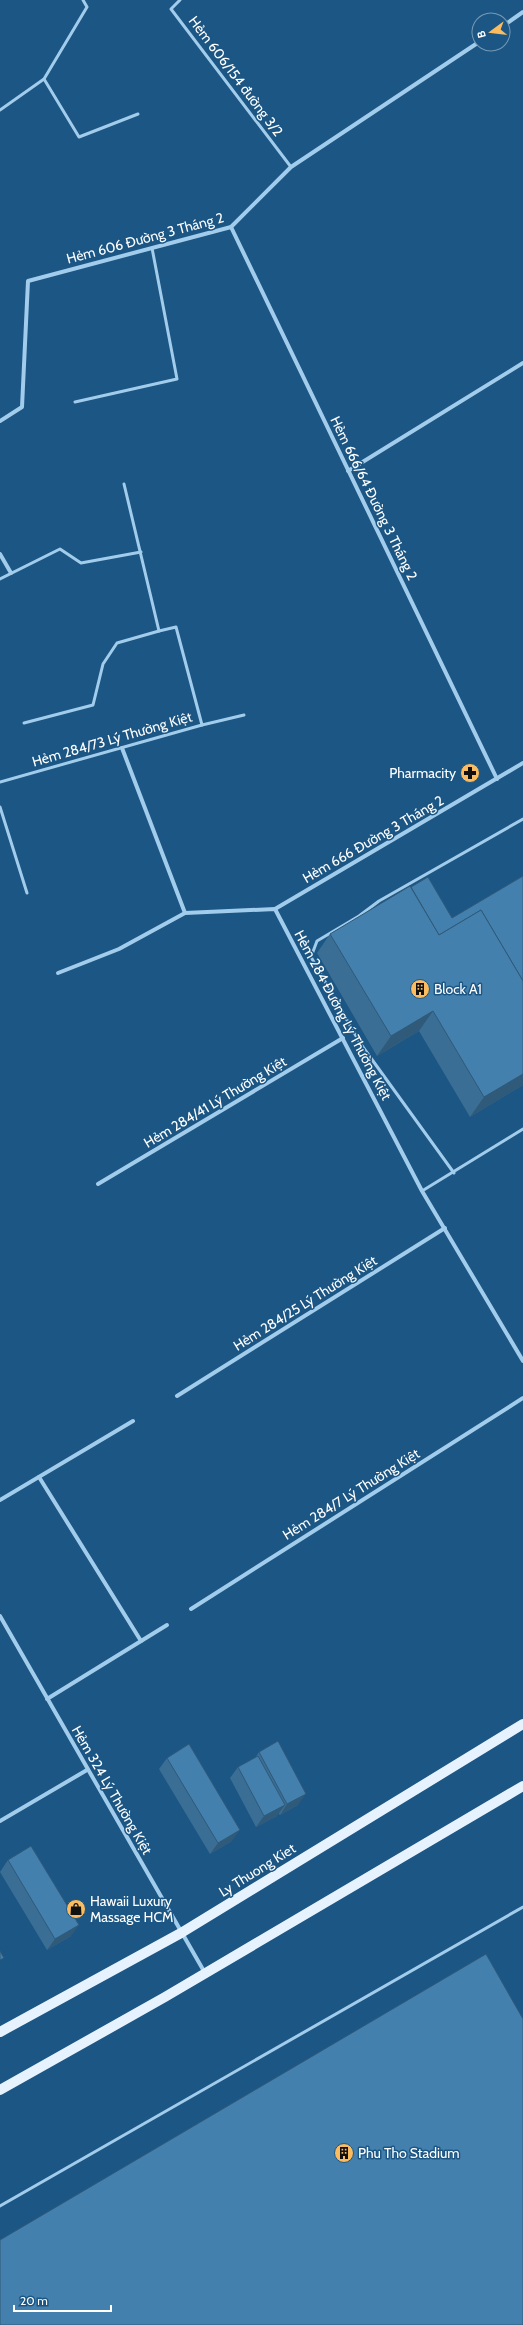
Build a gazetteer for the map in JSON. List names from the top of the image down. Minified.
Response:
{"streets":{"main road":["Ly Thuong Kiet"],"street":["Hẻm 606 Đường 3 Tháng 2","Hẻm 666/64 Đường 3 Tháng 2","Hẻm 666 Đường 3 Tháng 2","Hẻm 284 Đường Lý Thường Kiệt","Hẻm 284/41 Lý Thường Kiệt","Hẻm 284/25 Lý Thường Kiệt","Hẻm 284/7 Lý Thường Kiệt","Hẻm 324 Lý Thường Kiệt"],"lane":["Hẻm 606/154 đường 3/2","Hẻm 284/73 Lý Thường Kiệt"]},"crossings":[["Hẻm 606/154 đường 3/2","Hẻm 606 Đường 3 Tháng 2"],["Hẻm 606 Đường 3 Tháng 2","Hẻm 666/64 Đường 3 Tháng 2"],["Hẻm 666/64 Đường 3 Tháng 2","Hẻm 666 Đường 3 Tháng 2"],["Hẻm 666 Đường 3 Tháng 2","Hẻm 284 Đường Lý Thường Kiệt"],["Hẻm 284 Đường Lý Thường Kiệt","Hẻm 284/41 Lý Thường Kiệt"],["Hẻm 284 Đường Lý Thường Kiệt","Hẻm 284/25 Lý Thường Kiệt"],["Hẻm 324 Lý Thường Kiệt","Ly Thuong Kiet"]],"places":{"pharmacy":["Pharmacity"],"building":["Block A1","Phu Tho Stadium"],"shop":["Hawaii Luxury Massage HCM"]},"scale_bar":"20 m","north":"left"}
